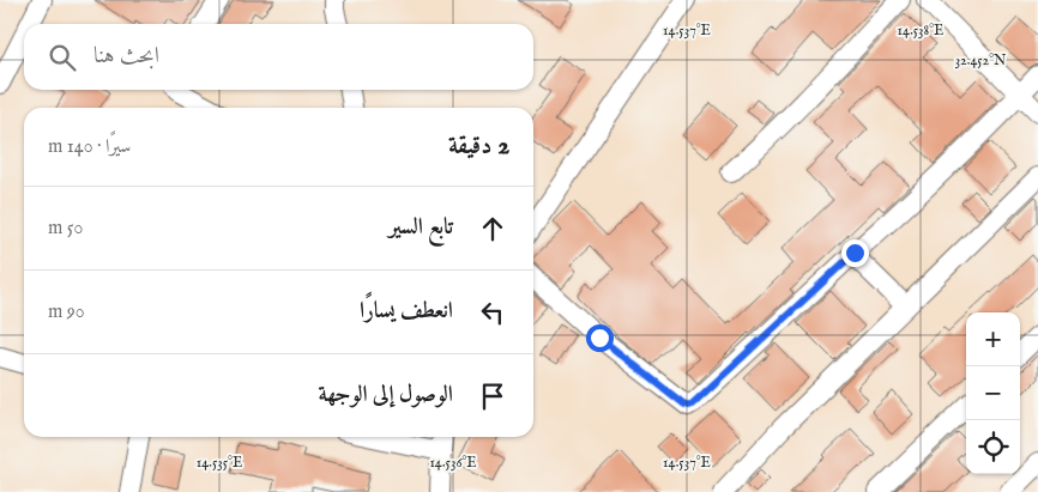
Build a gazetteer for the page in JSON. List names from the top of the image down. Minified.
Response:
{"page":{"search":"ابحث هنا","heading":["2 دقيقة","سيرًا · 140 m"],"list":[["تابع السير","50 m"],["انعطف يسارًا","90 m"],"الوصول إلى الوجهة"],"map_buttons":["+","−"]},"coordinates":["14.537°E","14.538°E","32.452°N","14.535°E","14.536°E"]}
